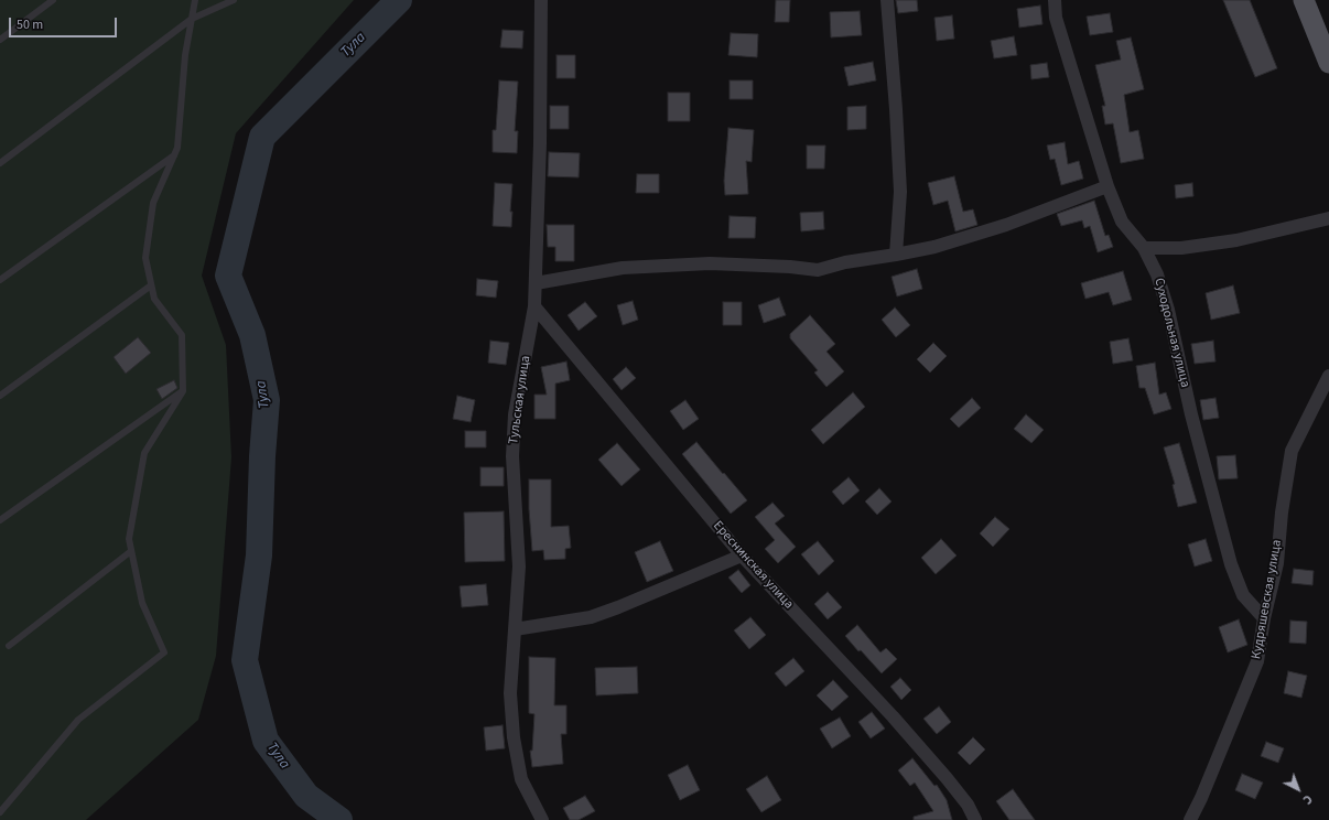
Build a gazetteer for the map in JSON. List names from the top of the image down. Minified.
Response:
{"streets":{"street":["Суходольная улица","Тульская улица","Ереснинская улица","Кудряшевская улица"]},"crossings":[["Суходольная улица","Кудряшевская улица"],["Тульская улица","Ереснинская улица"]],"water":["Тула"],"scale_bar":"50 m","north":"bottom right"}
